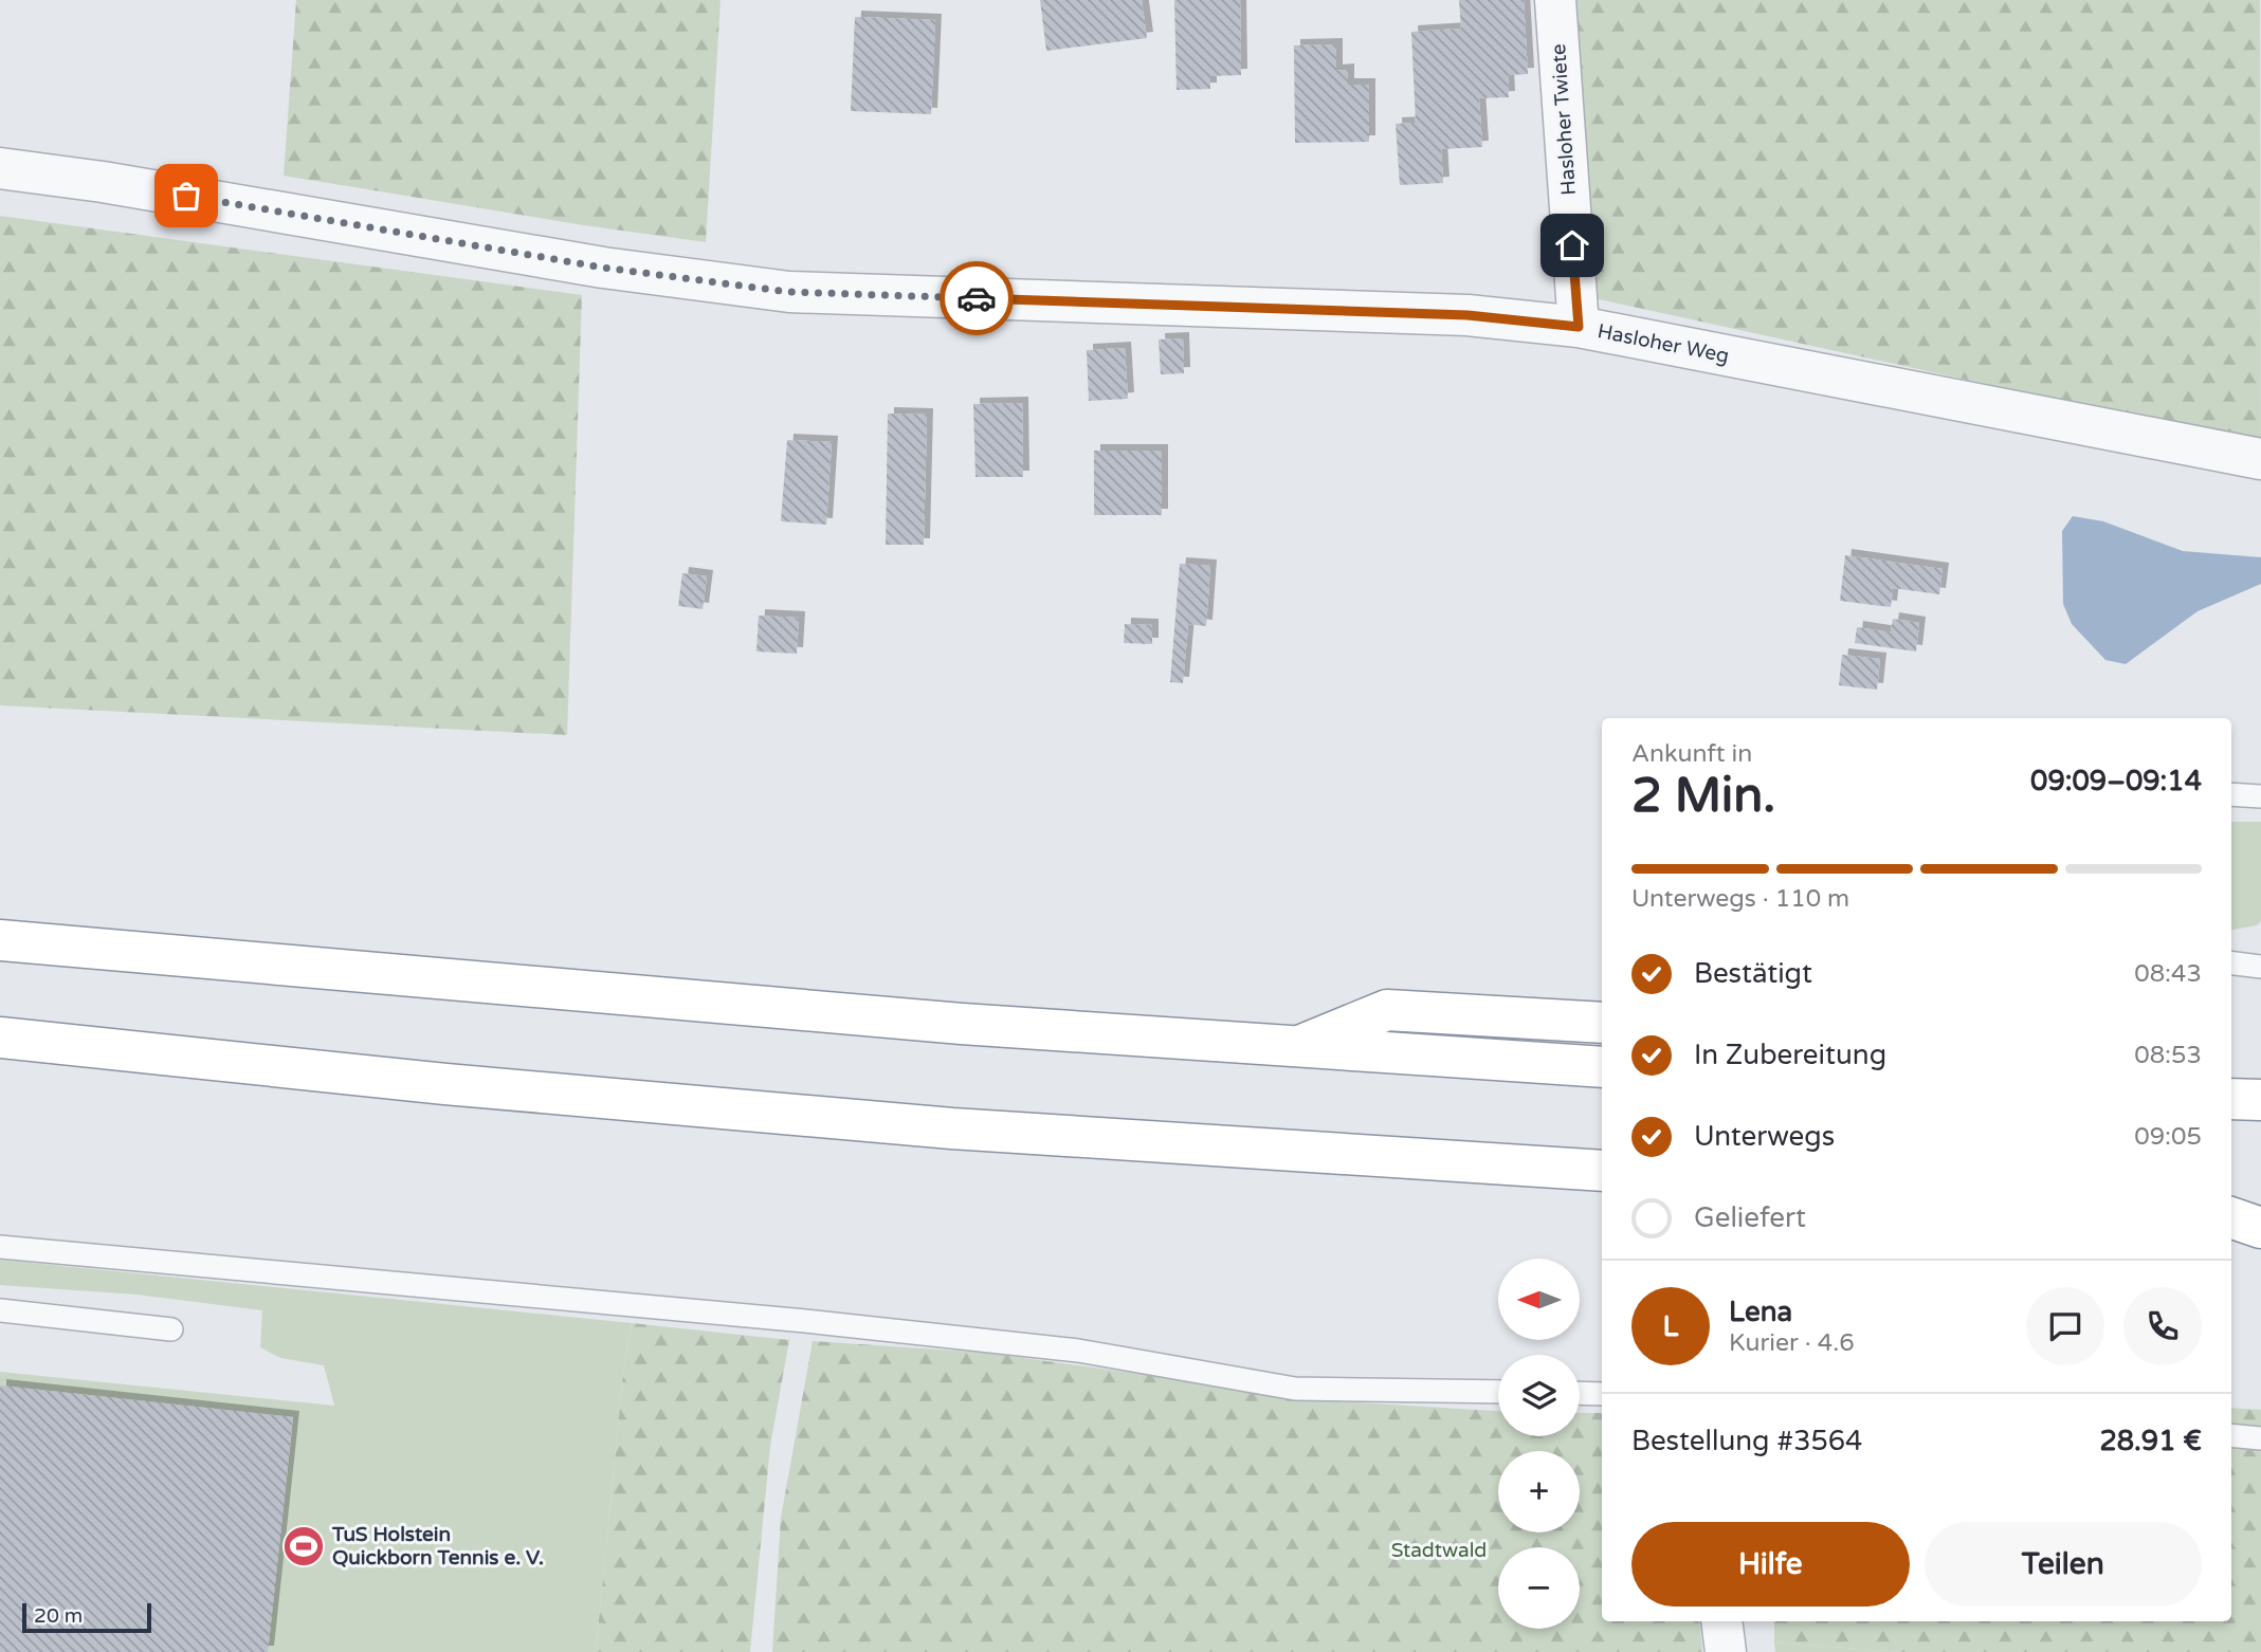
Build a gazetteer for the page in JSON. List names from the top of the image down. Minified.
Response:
{"streets":{"street":["Hasloher Twiete","Hasloher Weg"]},"crossings":[["Hasloher Twiete","Hasloher Weg"]],"parks":["Stadtwald"],"places":{"sports":["TuS Holstein Quickborn Tennis e. V."]},"scale_bar":"20 m","north":"left","page":{"heading":["2 Min.","Ankunft in","09:09–09:14"],"panel":["Lena","Kurier · 4.6","Bestellung #3564","28.91 €"],"bar":"Unterwegs · 110 m","list":[["Bestätigt","08:43"],["In Zubereitung","08:53"],["Unterwegs","09:05"],"Geliefert"],"map_buttons":["+","−"],"round":"L","buttons":["Hilfe","Teilen"],"scale":"20 m"}}
